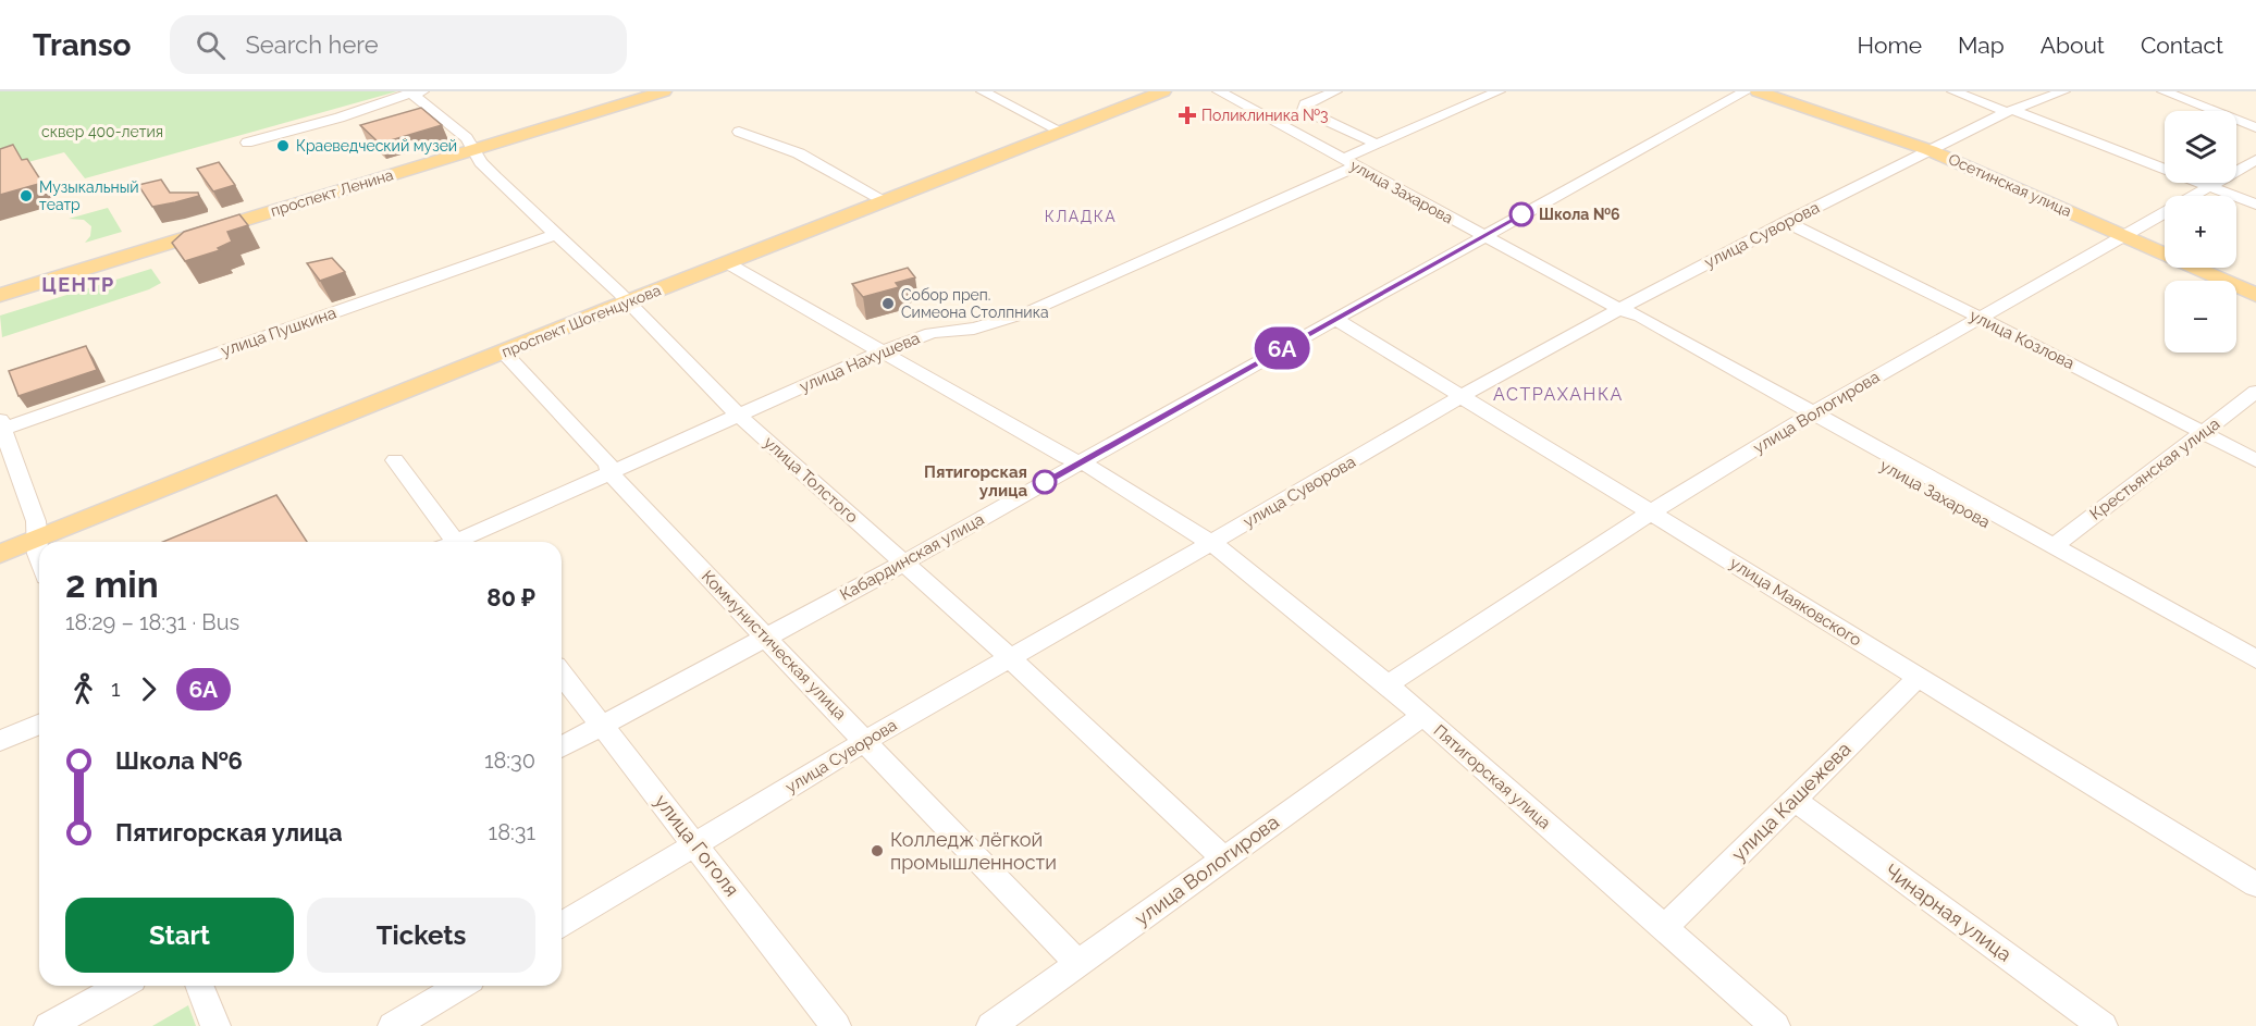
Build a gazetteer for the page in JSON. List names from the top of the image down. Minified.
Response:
{"streets":{"main road":["Осетинская улица","проспект Ленина","проспект Шогенцукова"],"street":["улица Захарова","улица Суворова","улица Пушкина","улица Козлова","улица Нахушева","улица Вологирова","Крестьянская улица","улица Толстого","Кабардинская улица","улица Маяковского","Коммунистическая улица","Пятигорская улица","улица Кашежева","улица Гоголя","Чинарная улица"]},"crossings":[["Осетинская улица","улица Суворова"],["Осетинская улица","улица Вологирова"],["улица Захарова","улица Суворова"],["улица Захарова","улица Нахушева"],["улица Захарова","улица Вологирова"],["улица Захарова","Крестьянская улица"],["улица Захарова","Кабардинская улица"],["проспект Ленина","улица Толстого"],["улица Суворова","улица Козлова"],["улица Суворова","улица Толстого"],["улица Суворова","улица Маяковского"],["улица Суворова","Коммунистическая улица"],["улица Суворова","Пятигорская улица"],["улица Суворова","улица Гоголя"],["проспект Шогенцукова","улица Толстого"],["проспект Шогенцукова","Коммунистическая улица"],["проспект Шогенцукова","Пятигорская улица"],["улица Пушкина","улица Толстого"],["улица Козлова","улица Вологирова"],["улица Козлова","Крестьянская улица"],["улица Нахушева","улица Толстого"],["улица Нахушева","Коммунистическая улица"],["улица Нахушева","Пятигорская улица"],["улица Вологирова","улица Толстого"],["улица Вологирова","улица Маяковского"],["улица Вологирова","Коммунистическая улица"],["улица Вологирова","Пятигорская улица"],["улица Толстого","Кабардинская улица"],["Кабардинская улица","улица Маяковского"],["Кабардинская улица","Коммунистическая улица"],["Кабардинская улица","Пятигорская улица"],["Кабардинская улица","улица Гоголя"],["улица Маяковского","улица Кашежева"],["Пятигорская улица","улица Кашежева"],["улица Кашежева","Чинарная улица"]],"districts":["КЛАДКА","ЦЕНТР","АСТРАХАНКА"],"parks":["сквер 400-летия"],"places":{"health":["Поликлиника №3"],"other":["Краеведческий музей","Музыкальный театр","Школа №6","Собор преп. Симеона Столпника","Пятигорская улица","Колледж лёгкой промышленности"]},"lines":["bus line 6А"],"page":{"header":"Transo","search":"Search here","nav":["Home","Map","About","Contact"],"on_map":"6А","map_buttons":["+","−"],"heading":["2 min","18:29 – 18:31 · Bus","80 ₽"],"legs":["1","6А"],"list":[{"name":"Школа №6","value":"18:30"},{"name":"Пятигорская улица","value":"18:31"}],"buttons":["Start","Tickets"]}}
